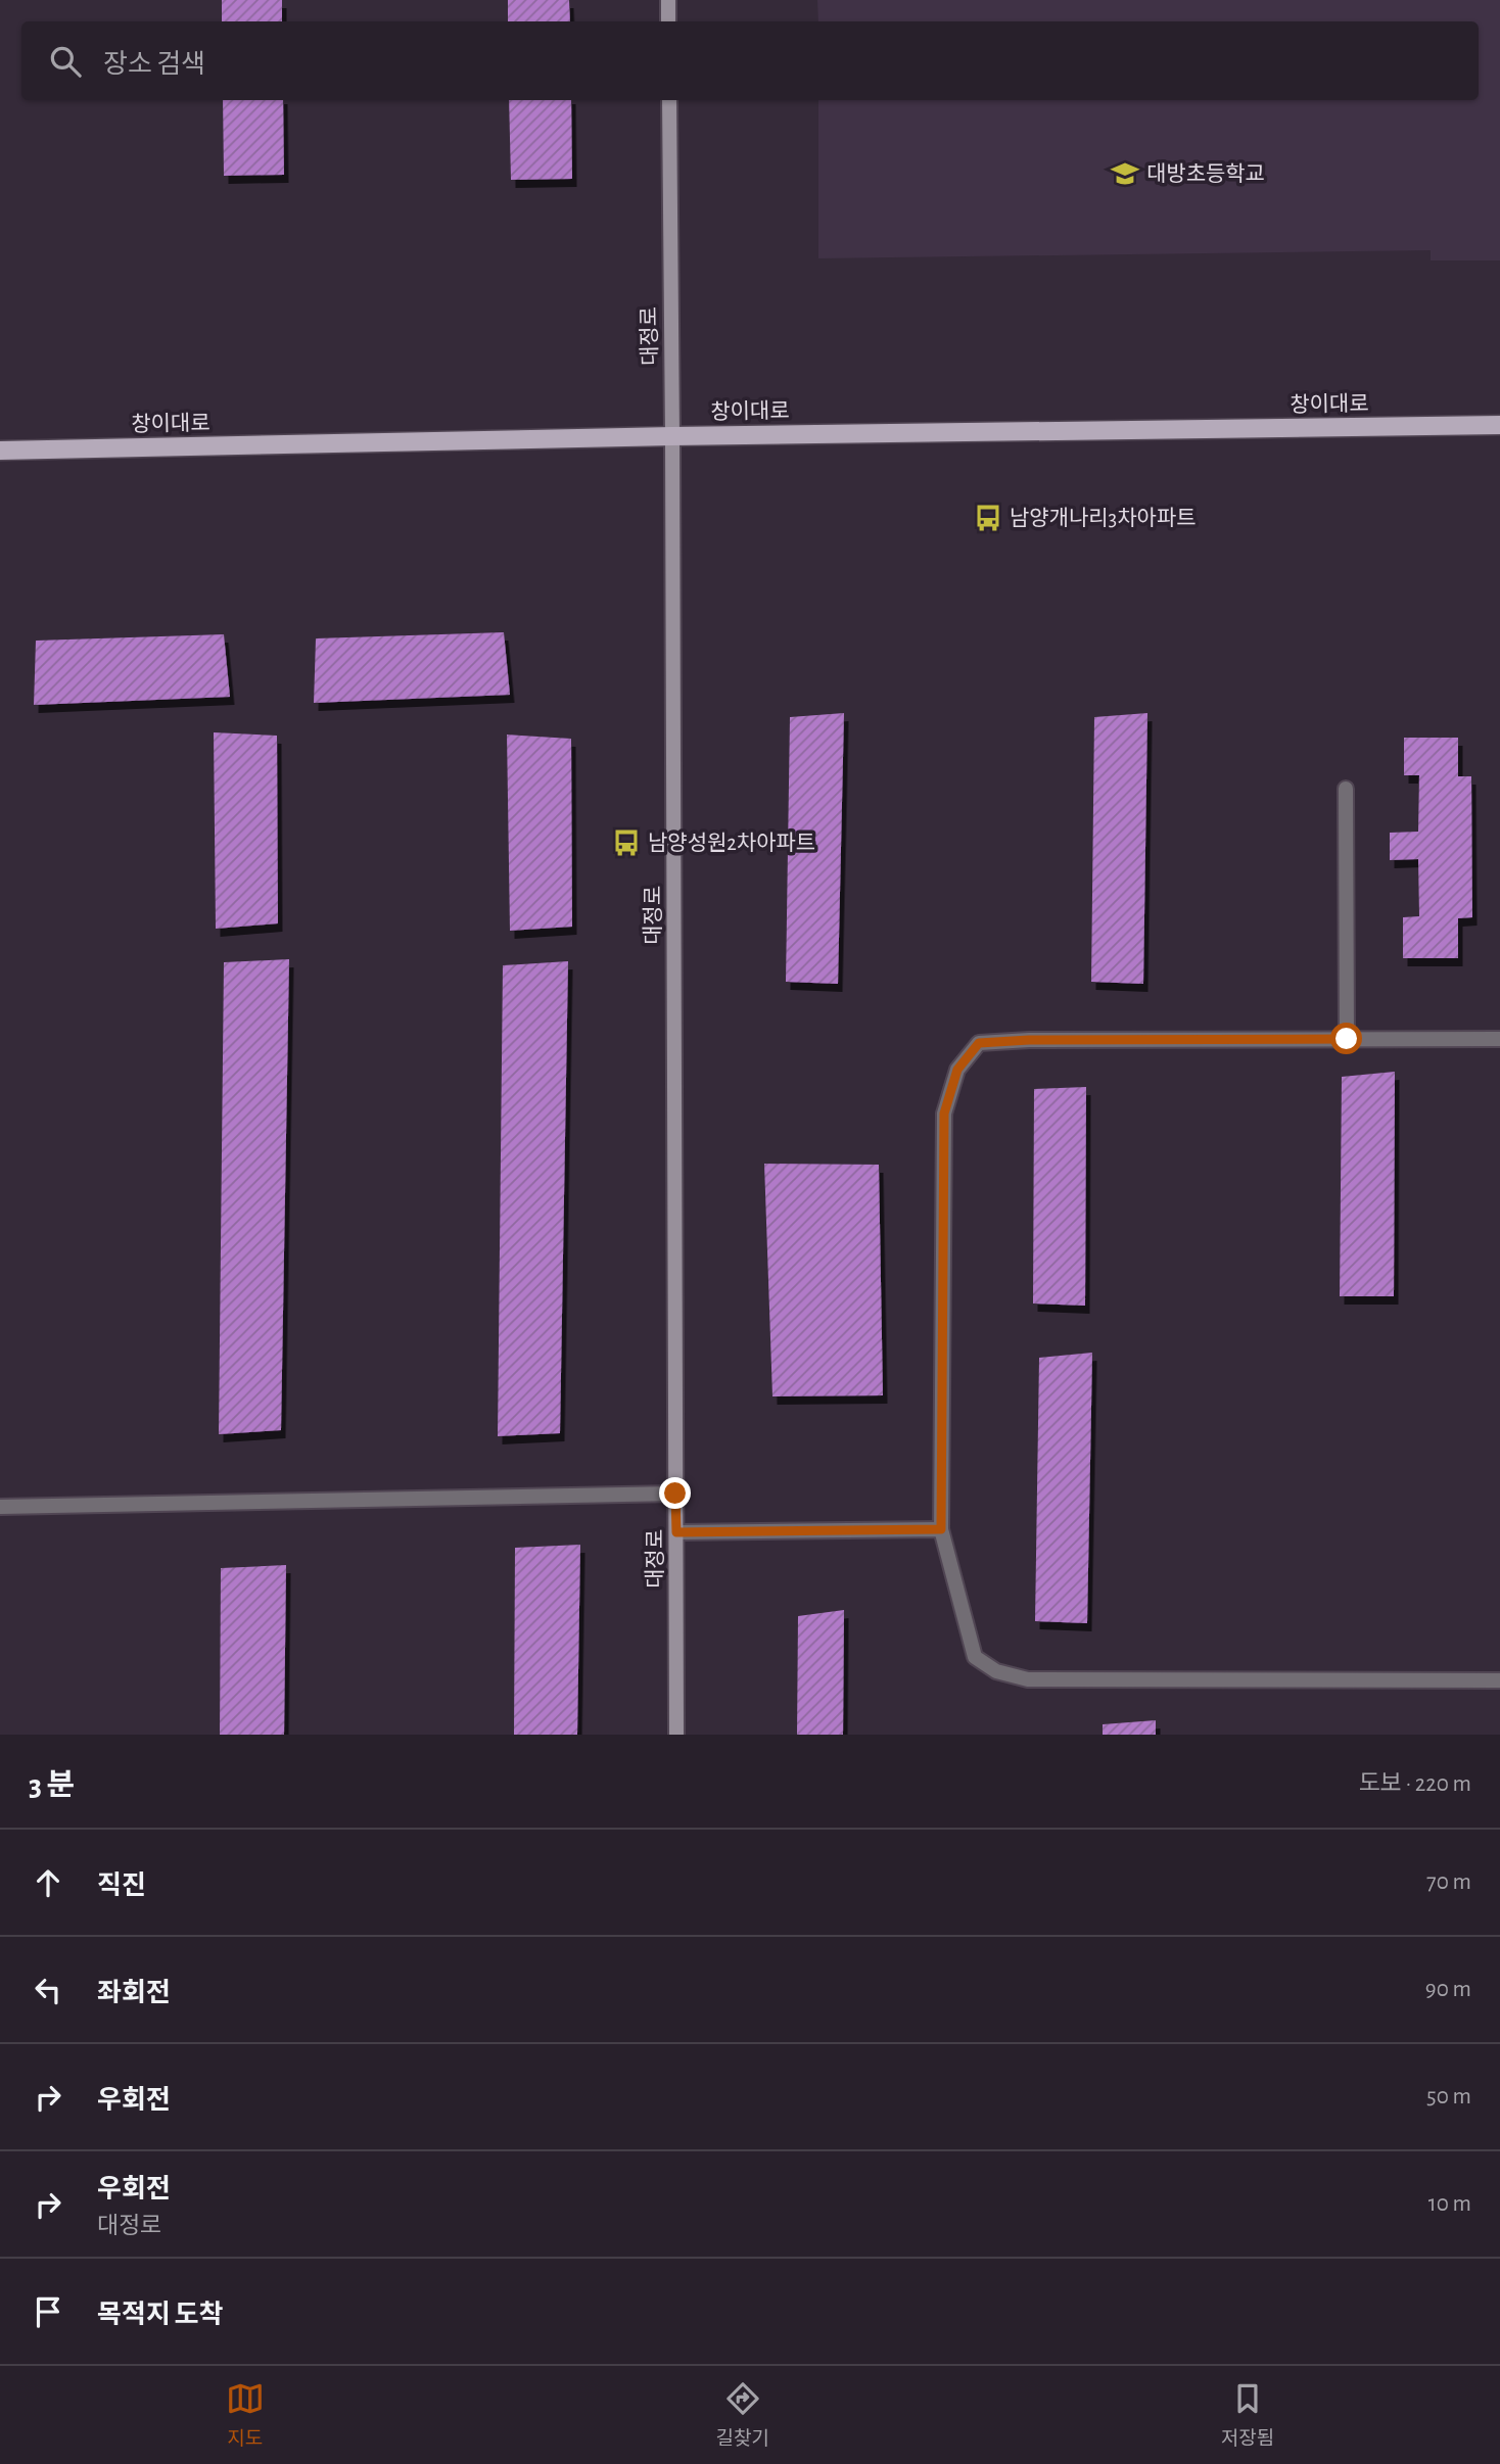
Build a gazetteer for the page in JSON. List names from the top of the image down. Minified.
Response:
{"streets":{"main road":["창이대로"],"street":["대정로"]},"crossings":[["대정로","창이대로"]],"places":{"school or university":["대방초등학교"],"bus stop":["남양개나리3차아파트","남양성원2차아파트"]},"page":{"search":"장소 검색","heading":["3 분","도보 · 220 m"],"list":[["직진","70 m"],["좌회전","90 m"],["우회전","50 m"],["우회전","대정로","10 m"],"목적지 도착"],"nav":["지도","길찾기","저장됨"]}}
